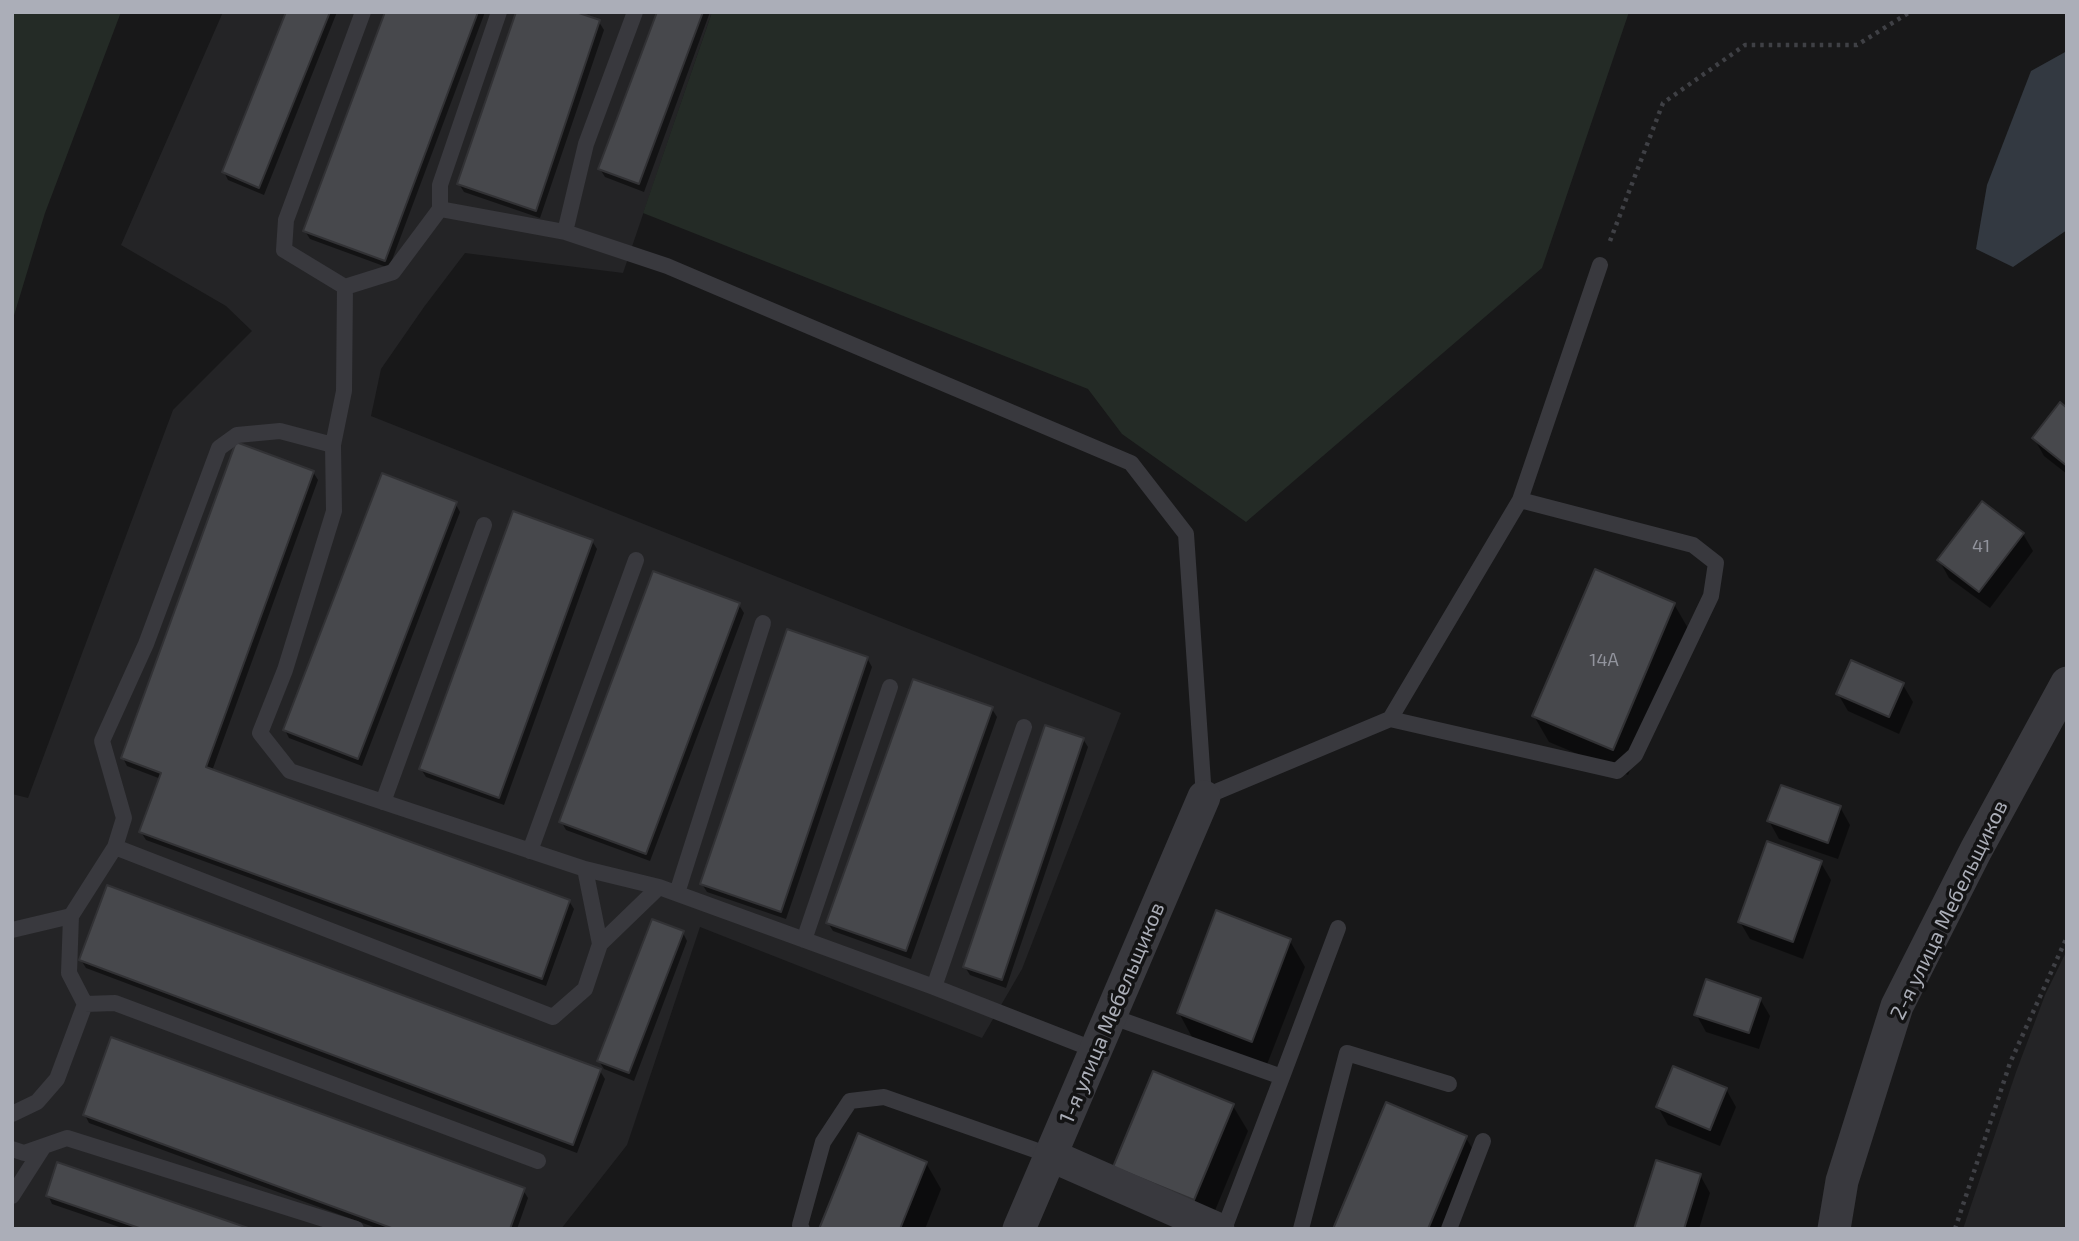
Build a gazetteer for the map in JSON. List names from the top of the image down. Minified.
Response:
{"streets":{"street":["2-я улица Мебельщиков","1-я улица Мебельщиков"]},"house_numbers":["41","14А"]}
